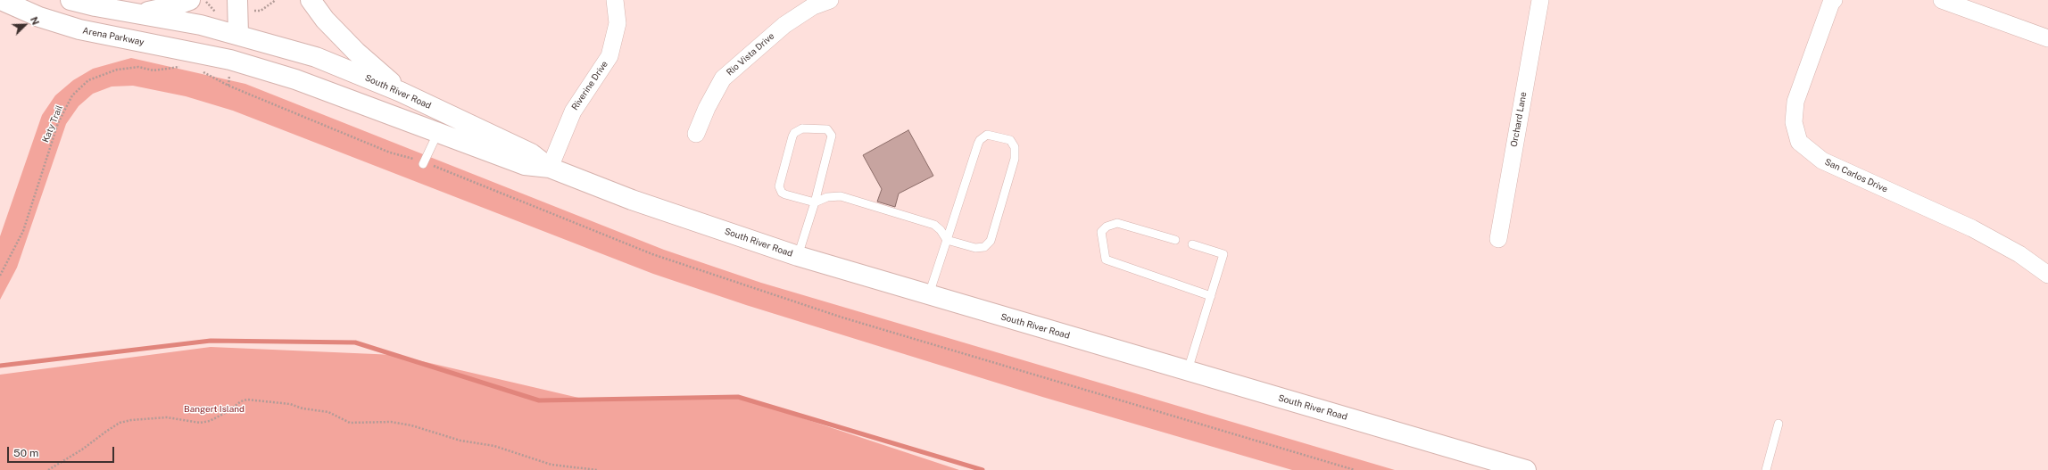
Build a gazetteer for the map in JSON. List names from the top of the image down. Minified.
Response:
{"streets":{"main road":["Arena Parkway","South River Road"],"street":["Rio Vista Drive","Riverine Drive","Orchard Lane","San Carlos Drive"],"path":["Katy Trail"]},"crossings":[["Arena Parkway","South River Road"],["Riverine Drive","South River Road"]],"parks":["Bangert Island"],"scale_bar":"50 m","north":"top right"}
